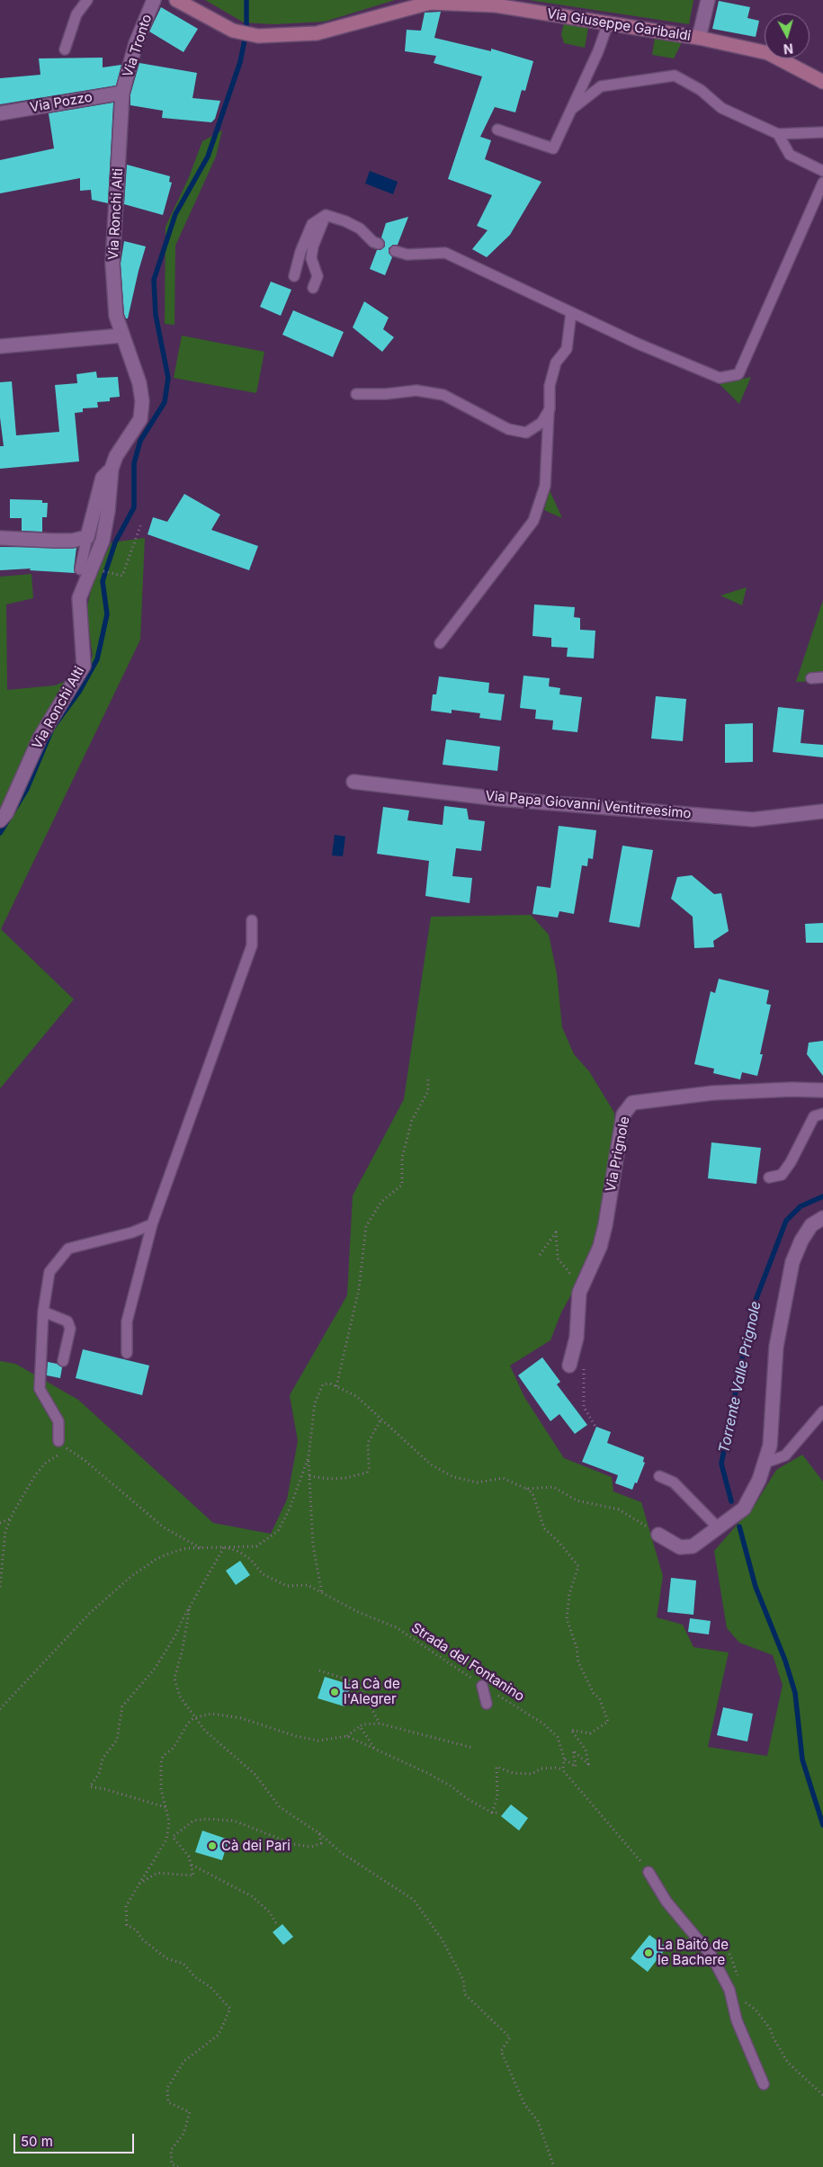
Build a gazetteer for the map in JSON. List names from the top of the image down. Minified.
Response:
{"streets":{"street":["Via Giuseppe Garibaldi","Via Tronto","Via Pozzo","Via Ronchi Alti","Via Papa Giovanni Ventitreesimo","Via Prignole"],"path":["Strada del Fontanino"]},"crossings":[["Via Tronto","Via Pozzo"],["Via Tronto","Via Ronchi Alti"],["Via Pozzo","Via Ronchi Alti"]],"water":["Torrente Valle Prignole"],"places":["La Cà de l'Alegrer","Cà dei Pari","La Baitó de le Bachere"],"scale_bar":"50 m","north":"bottom"}
